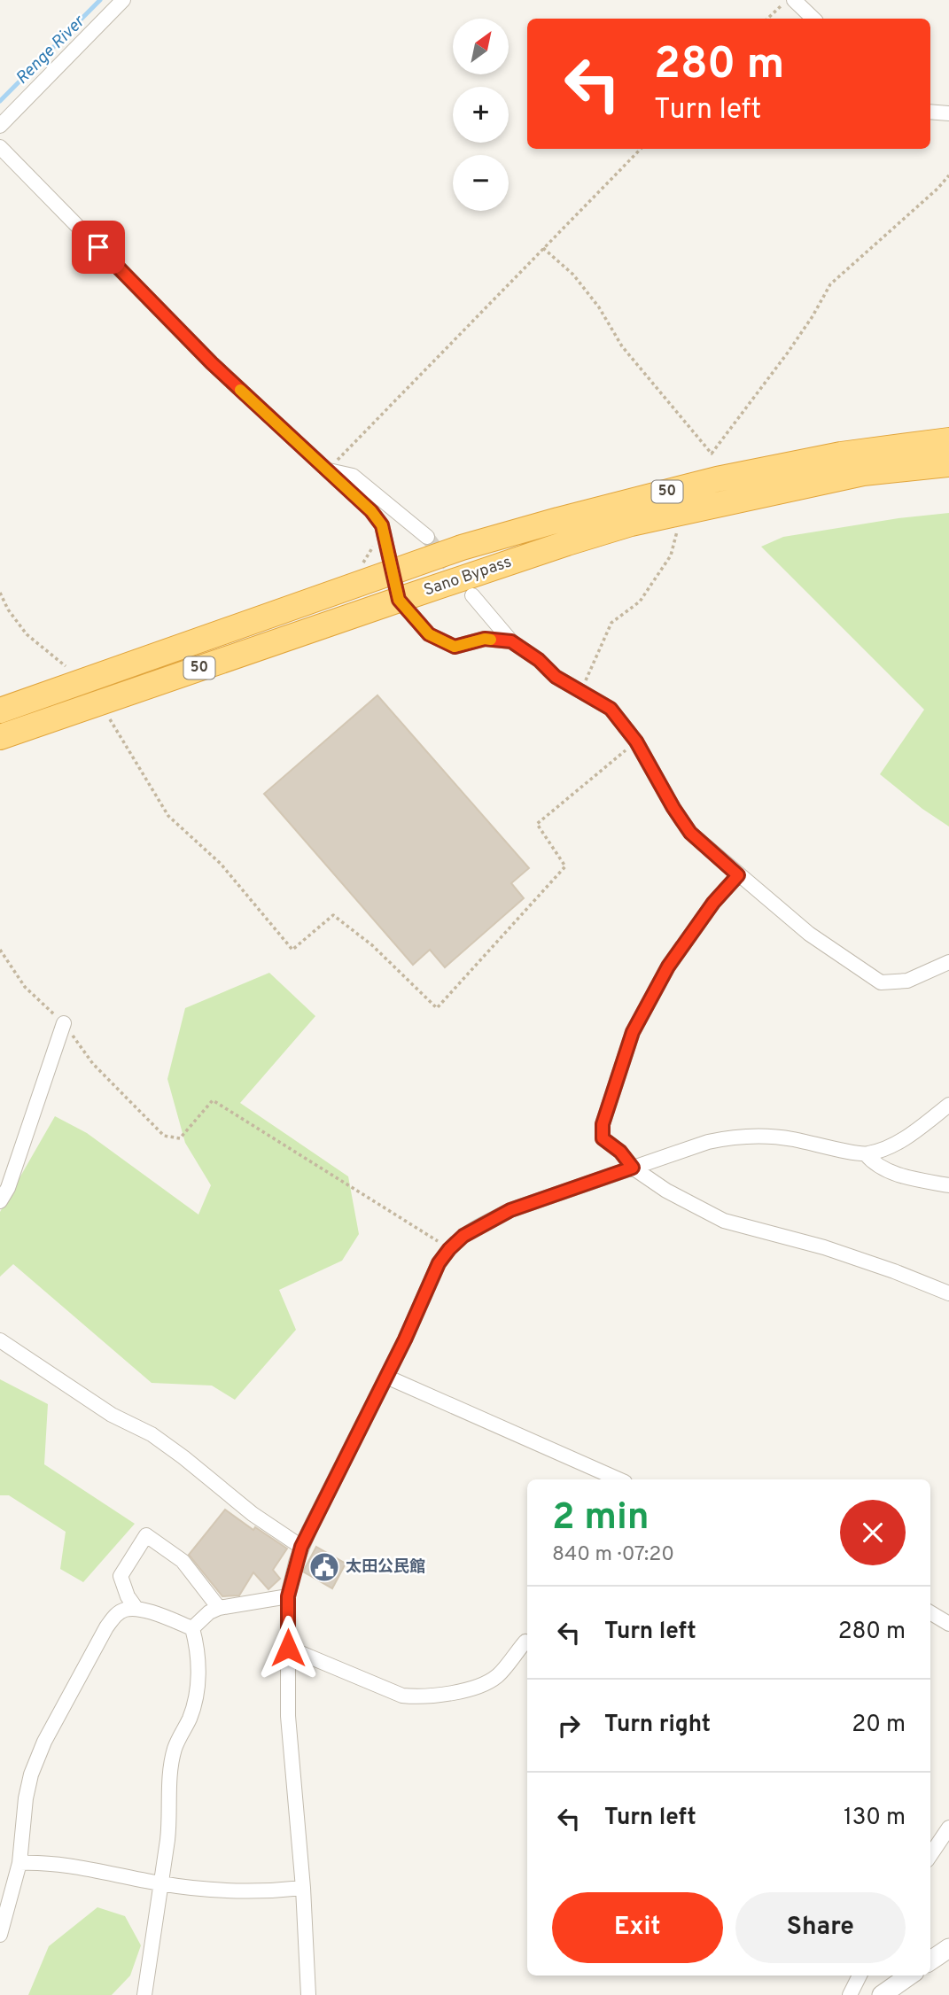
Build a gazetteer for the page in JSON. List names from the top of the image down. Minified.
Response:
{"streets":{"highway":["50","Sano Bypass"]},"water":["Renge River"],"places":{"public building":["太田公民館"]},"north":"top right","page":{"map_buttons":["+","−"],"turn":["280 m","Turn left"],"heading":["2 min","840 m · 07:20"],"list":[{"name":"Turn left","value":"280 m"},{"name":"Turn right","value":"20 m"},{"name":"Turn left","value":"130 m"}],"buttons":["Exit","Share"]}}
